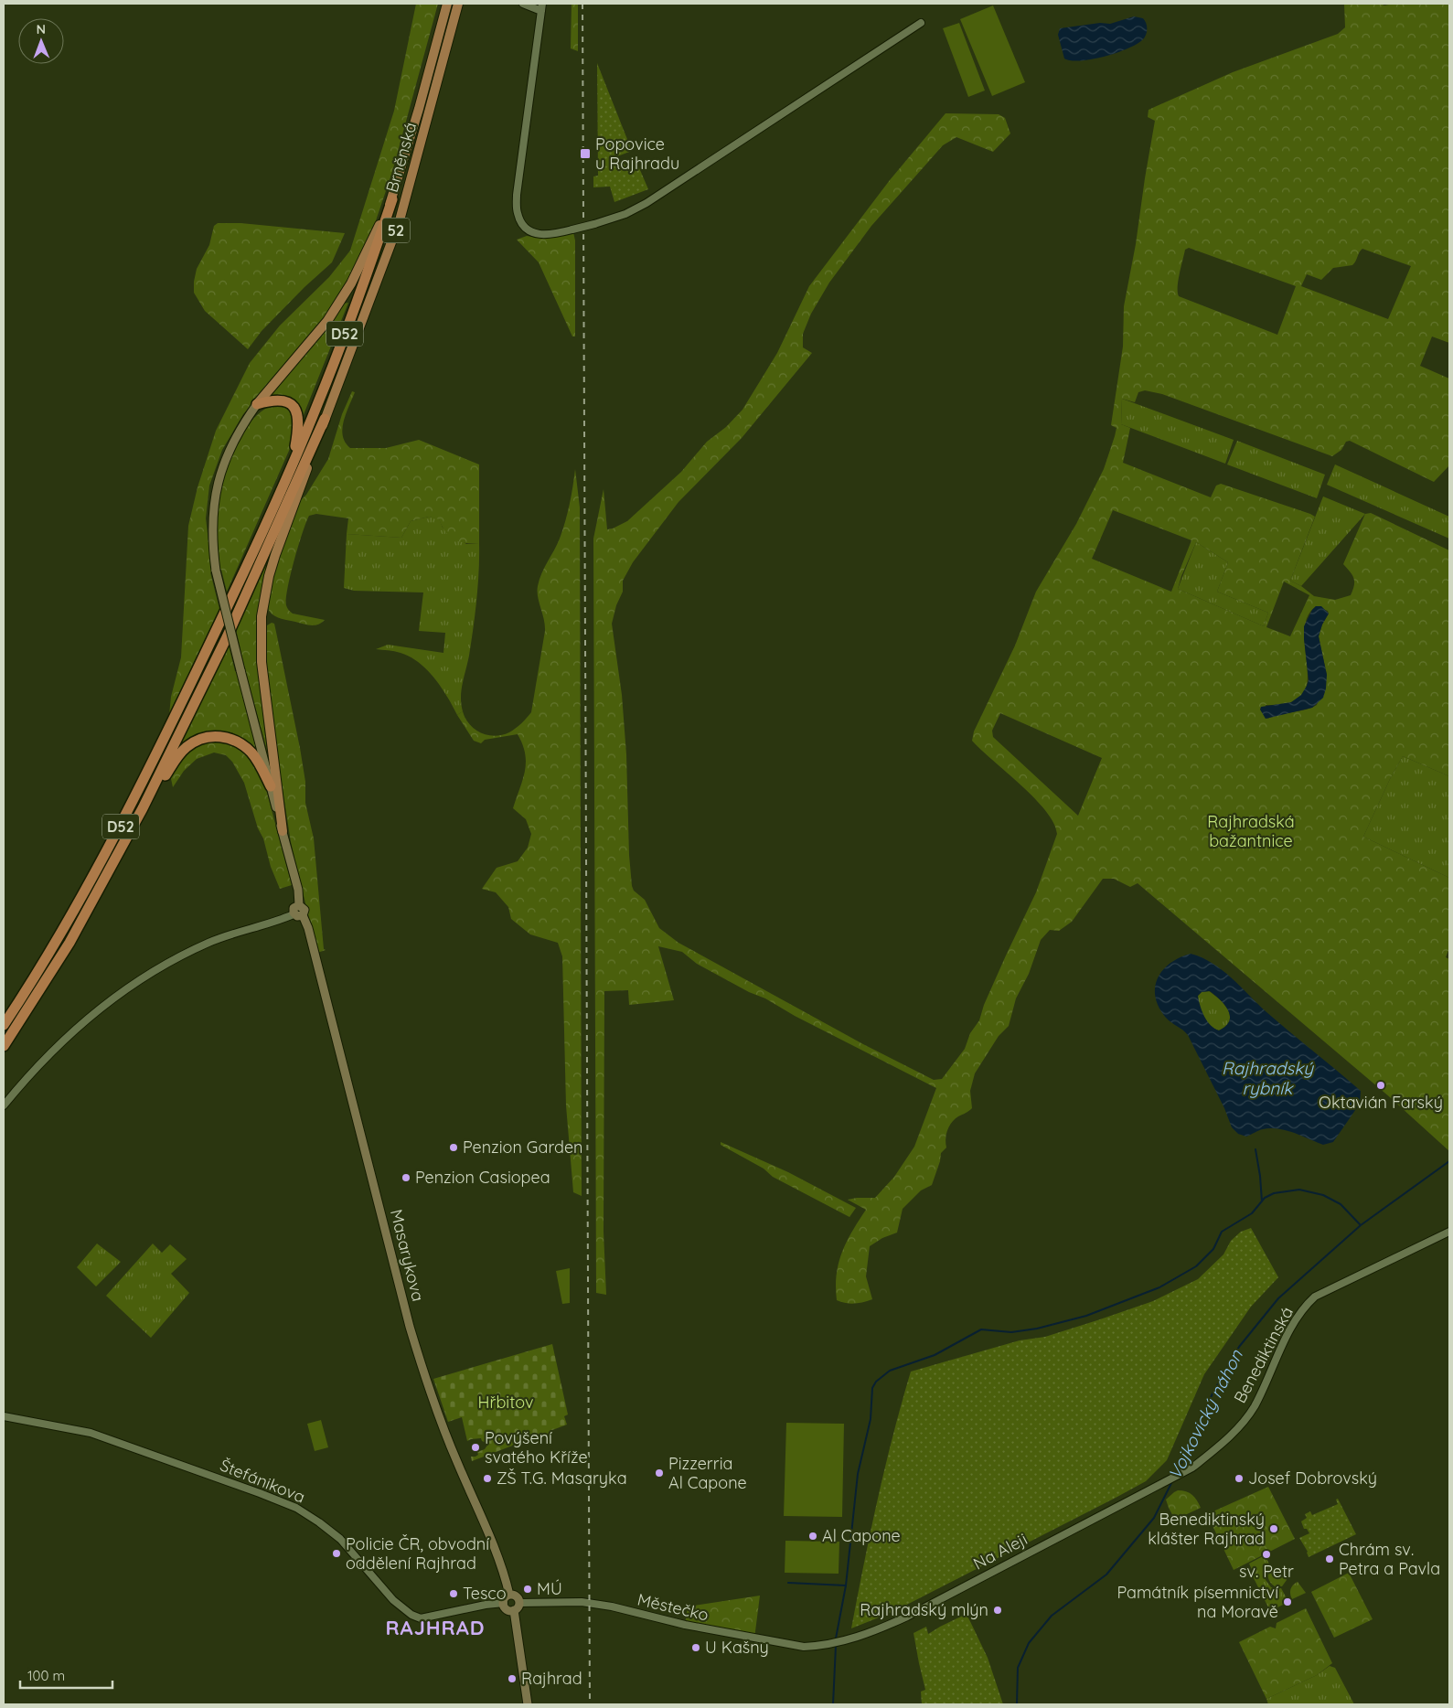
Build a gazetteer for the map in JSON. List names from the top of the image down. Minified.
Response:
{"streets":{"highway":["Brněnská","52","D52"],"main road":["Masarykova"],"street":["Benediktinská","Štefánikova","Na Aleji","Městečko"]},"crossings":[["Brněnská","D52"],["Masarykova","Štefánikova"],["Masarykova","Městečko"],["Benediktinská","Na Aleji"],["Štefánikova","Městečko"],["Na Aleji","Městečko"]],"districts":["RAJHRAD"],"water":["Rajhradský rybník","Vojkovický náhon"],"parks":["Rajhradská bažantnice","Hřbitov"],"places":{"transit":["Popovice u Rajhradu"],"other":["Oktavián Farský","Penzion Garden","Penzion Casiopea","Povýšení svatého Kříže","Pizzerria Al Capone","ZŠ T.G. Masaryka","Josef Dobrovský","Benediktinský klášter Rajhrad","Al Capone","Policie ČR, obvodní oddělení Rajhrad","sv. Petr","Chrám sv. Petra a Pavla","MÚ","Tesco","Památník písemnictví na Moravě","Rajhradský mlýn","U Kašny","Rajhrad"]},"scale_bar":"100 m","north":"top"}
